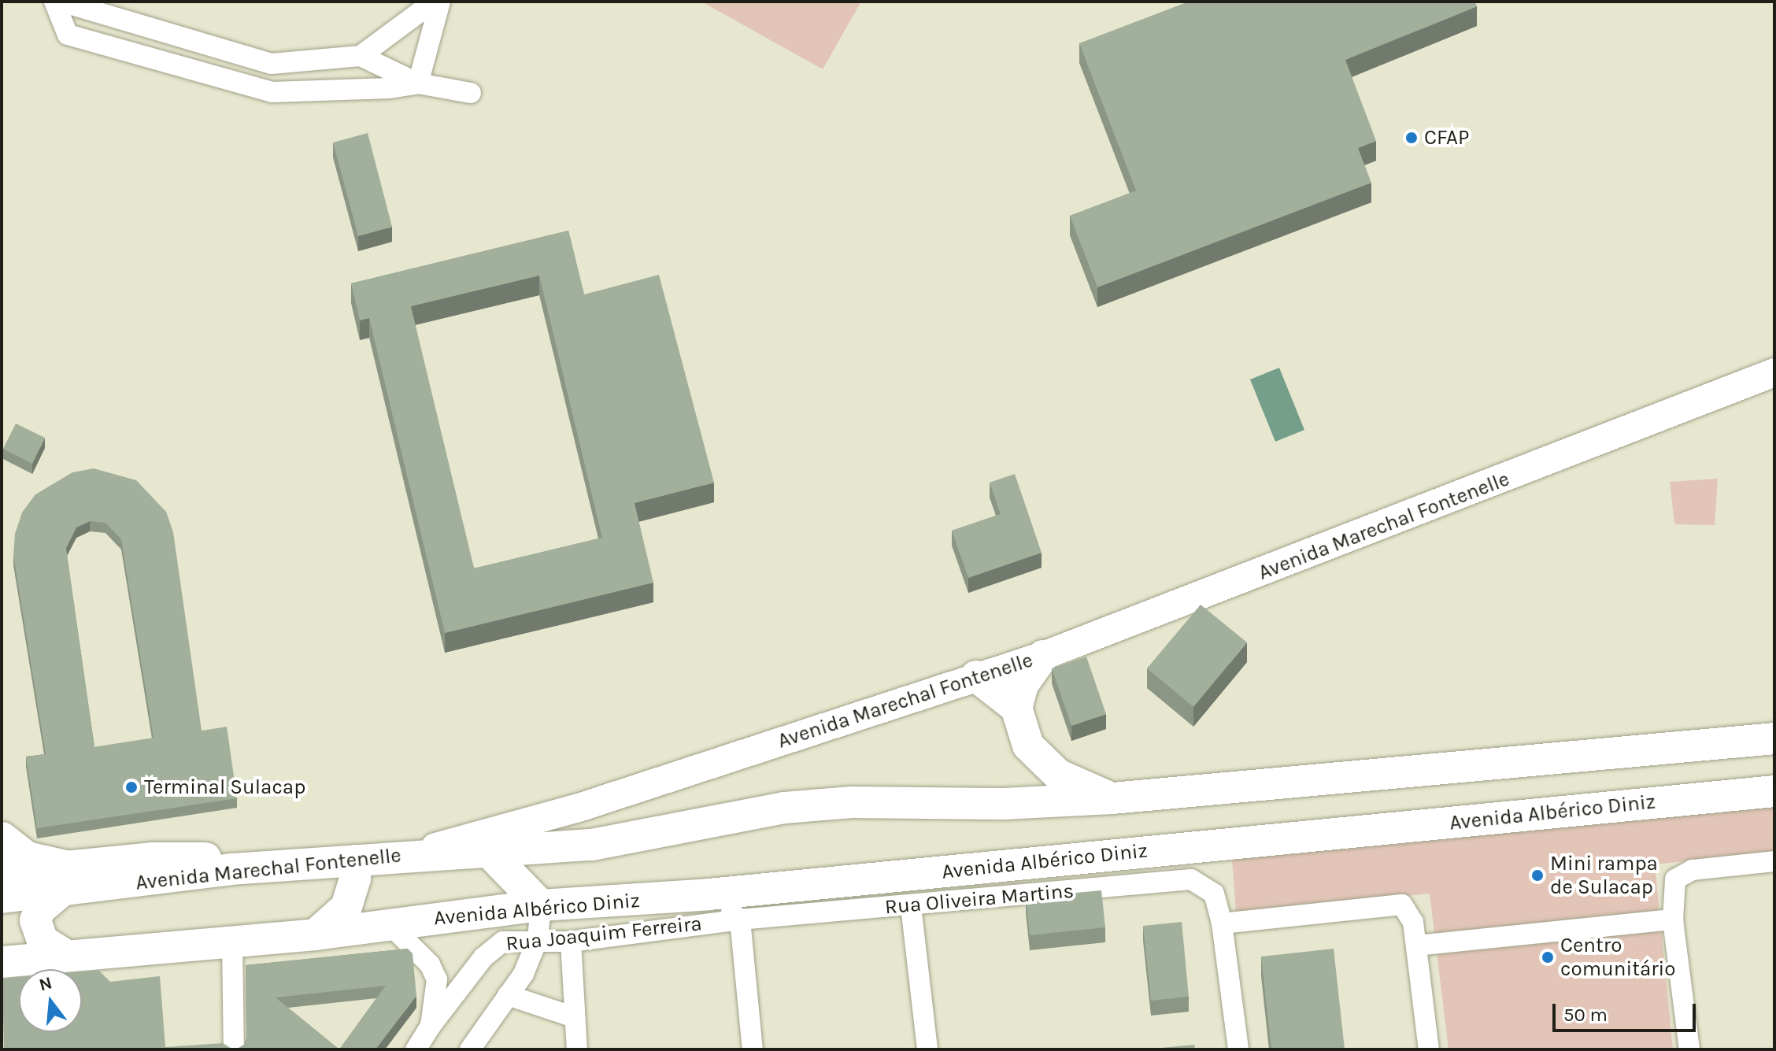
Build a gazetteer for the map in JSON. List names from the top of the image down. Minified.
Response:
{"streets":{"main road":["Avenida Marechal Fontenelle","Avenida Albérico Diniz"],"street":["Rua Oliveira Martins","Rua Joaquim Ferreira"]},"crossings":[["Rua Oliveira Martins","Rua Joaquim Ferreira"]],"places":["CFAP","Terminal Sulacap","Mini rampa de Sulacap","Centro comunitário"],"scale_bar":"50 m","north":"top"}
